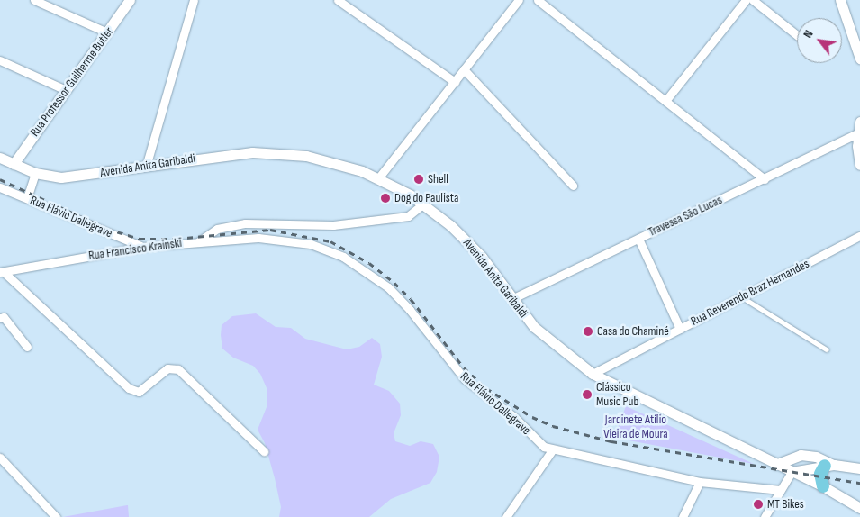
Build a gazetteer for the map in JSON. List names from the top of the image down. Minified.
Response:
{"streets":{"main road":["Rua Professor Guilherme Butler","Avenida Anita Garibaldi"],"street":["Travessa São Lucas","Rua Flávio Dallegrave","Rua Francisco Krainski","Rua Reverendo Braz Hernandes"]},"crossings":[["Rua Professor Guilherme Butler","Avenida Anita Garibaldi"],["Avenida Anita Garibaldi","Travessa São Lucas"],["Avenida Anita Garibaldi","Rua Francisco Krainski"],["Avenida Anita Garibaldi","Rua Reverendo Braz Hernandes"],["Rua Flávio Dallegrave","Rua Francisco Krainski"]],"parks":["Jardinete Atílio Vieira de Moura"],"places":["Shell","Dog do Paulista","Casa do Chaminé","Clássico Music Pub","MT Bikes"],"north":"top left"}
